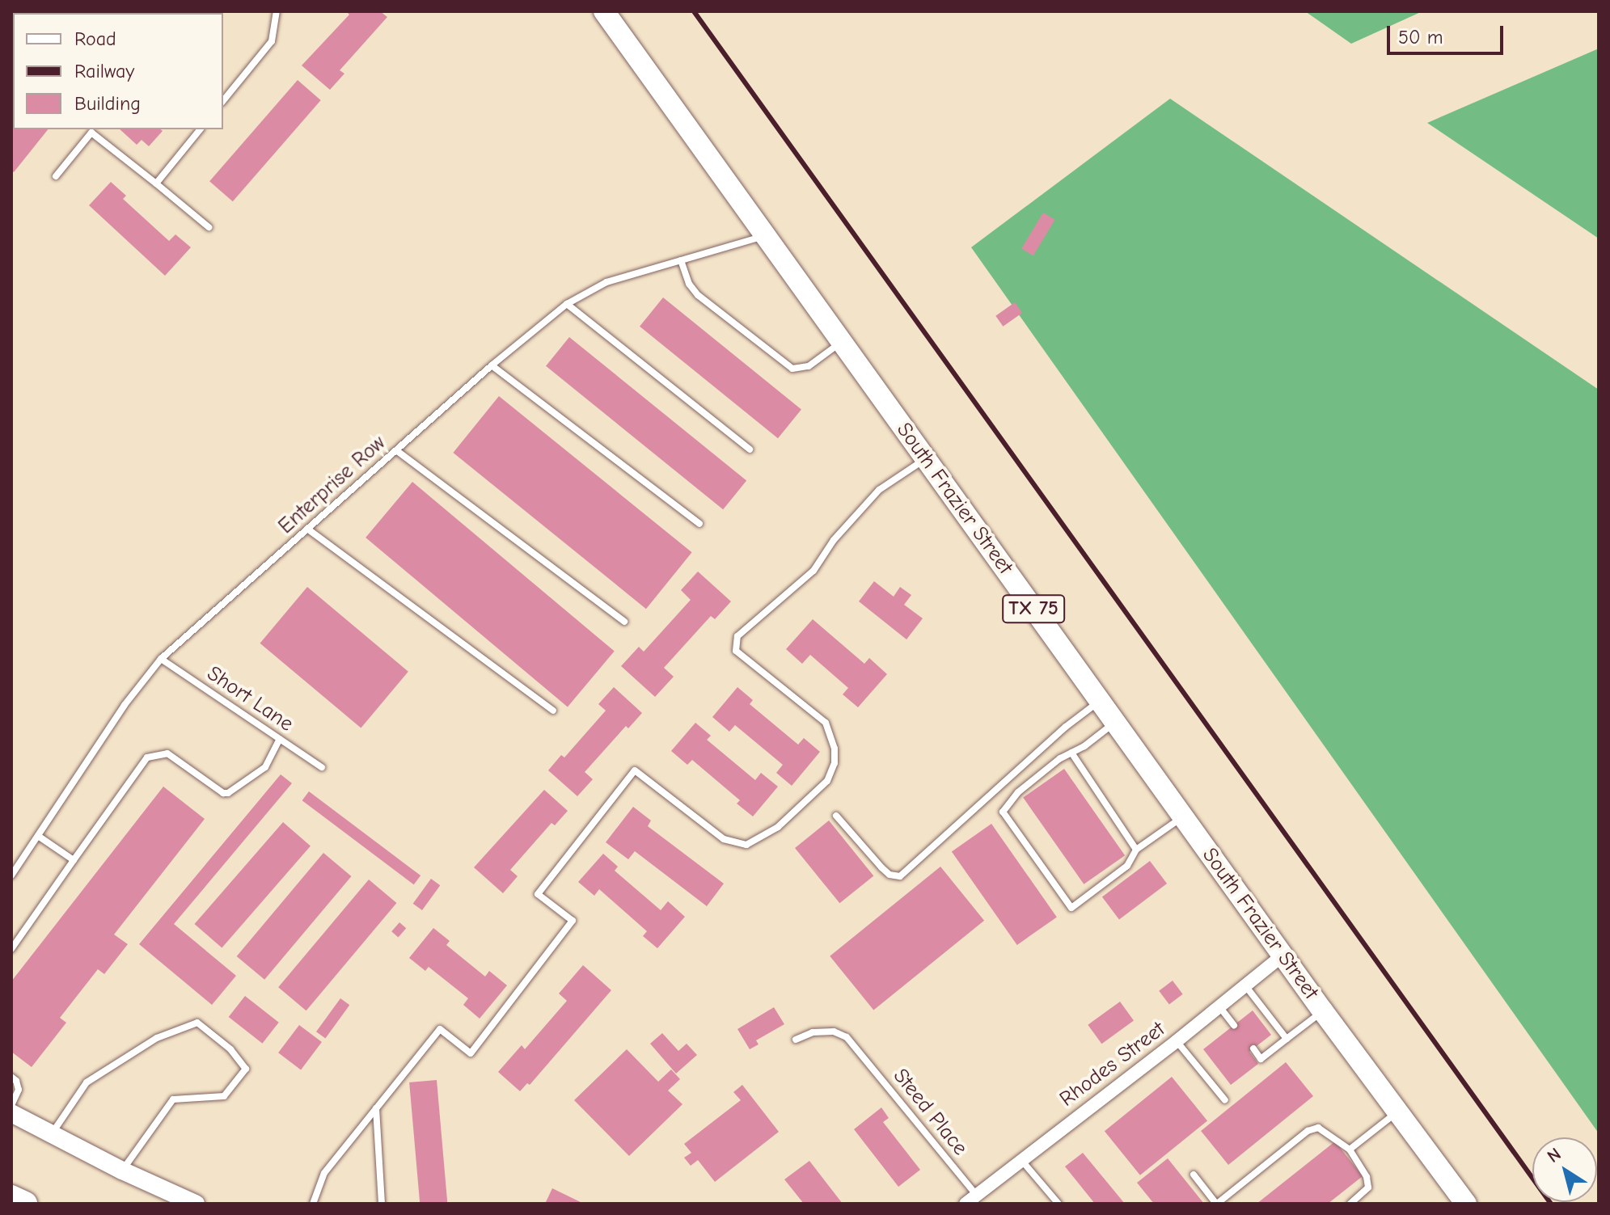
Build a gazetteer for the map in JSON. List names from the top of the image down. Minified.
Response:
{"streets":{"main road":["South Frazier Street","TX 75"],"street":["Rhodes Street"],"lane":["Enterprise Row","Short Lane","Steed Place"]},"crossings":[["Enterprise Row","South Frazier Street"],["Enterprise Row","Short Lane"],["South Frazier Street","Rhodes Street"],["Rhodes Street","Steed Place"]],"legend":["Road","Railway","Building"],"scale_bar":"50 m","north":"top left"}
